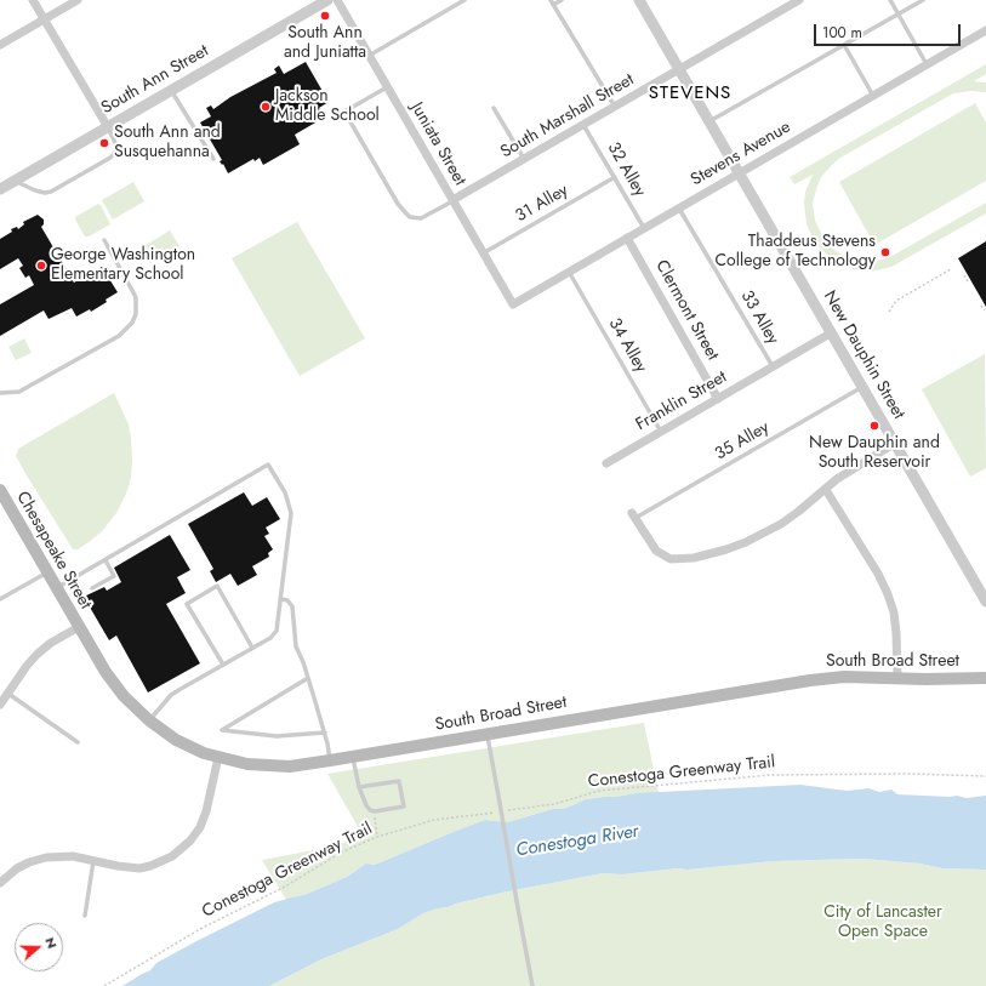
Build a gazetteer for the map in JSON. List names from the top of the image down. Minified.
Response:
{"streets":{"main road":["Chesapeake Street","South Broad Street"],"street":["South Ann Street","South Marshall Street","Juniata Street","Stevens Avenue","Clermont Street","New Dauphin Street","Franklin Street"],"lane":["32 Alley","31 Alley","33 Alley","34 Alley","35 Alley"],"path":["Conestoga Greenway Trail"]},"crossings":[["South Marshall Street","Juniata Street"],["South Marshall Street","32 Alley"],["South Marshall Street","New Dauphin Street"],["Juniata Street","Stevens Avenue"],["Juniata Street","31 Alley"],["Stevens Avenue","32 Alley"],["Stevens Avenue","Clermont Street"],["Stevens Avenue","33 Alley"],["Stevens Avenue","34 Alley"],["Stevens Avenue","New Dauphin Street"],["32 Alley","31 Alley"],["Clermont Street","Franklin Street"],["33 Alley","Franklin Street"],["34 Alley","Franklin Street"],["New Dauphin Street","Franklin Street"],["New Dauphin Street","35 Alley"],["Chesapeake Street","South Broad Street"]],"districts":["STEVENS"],"water":["Conestoga River"],"parks":["City of Lancaster Open Space"],"places":["South Ann and Juniatta","Jackson Middle School","South Ann and Susquehanna","Thaddeus Stevens College of Technology","George Washington Elementary School","New Dauphin and South Reservoir"],"scale_bar":"100 m","north":"right"}
